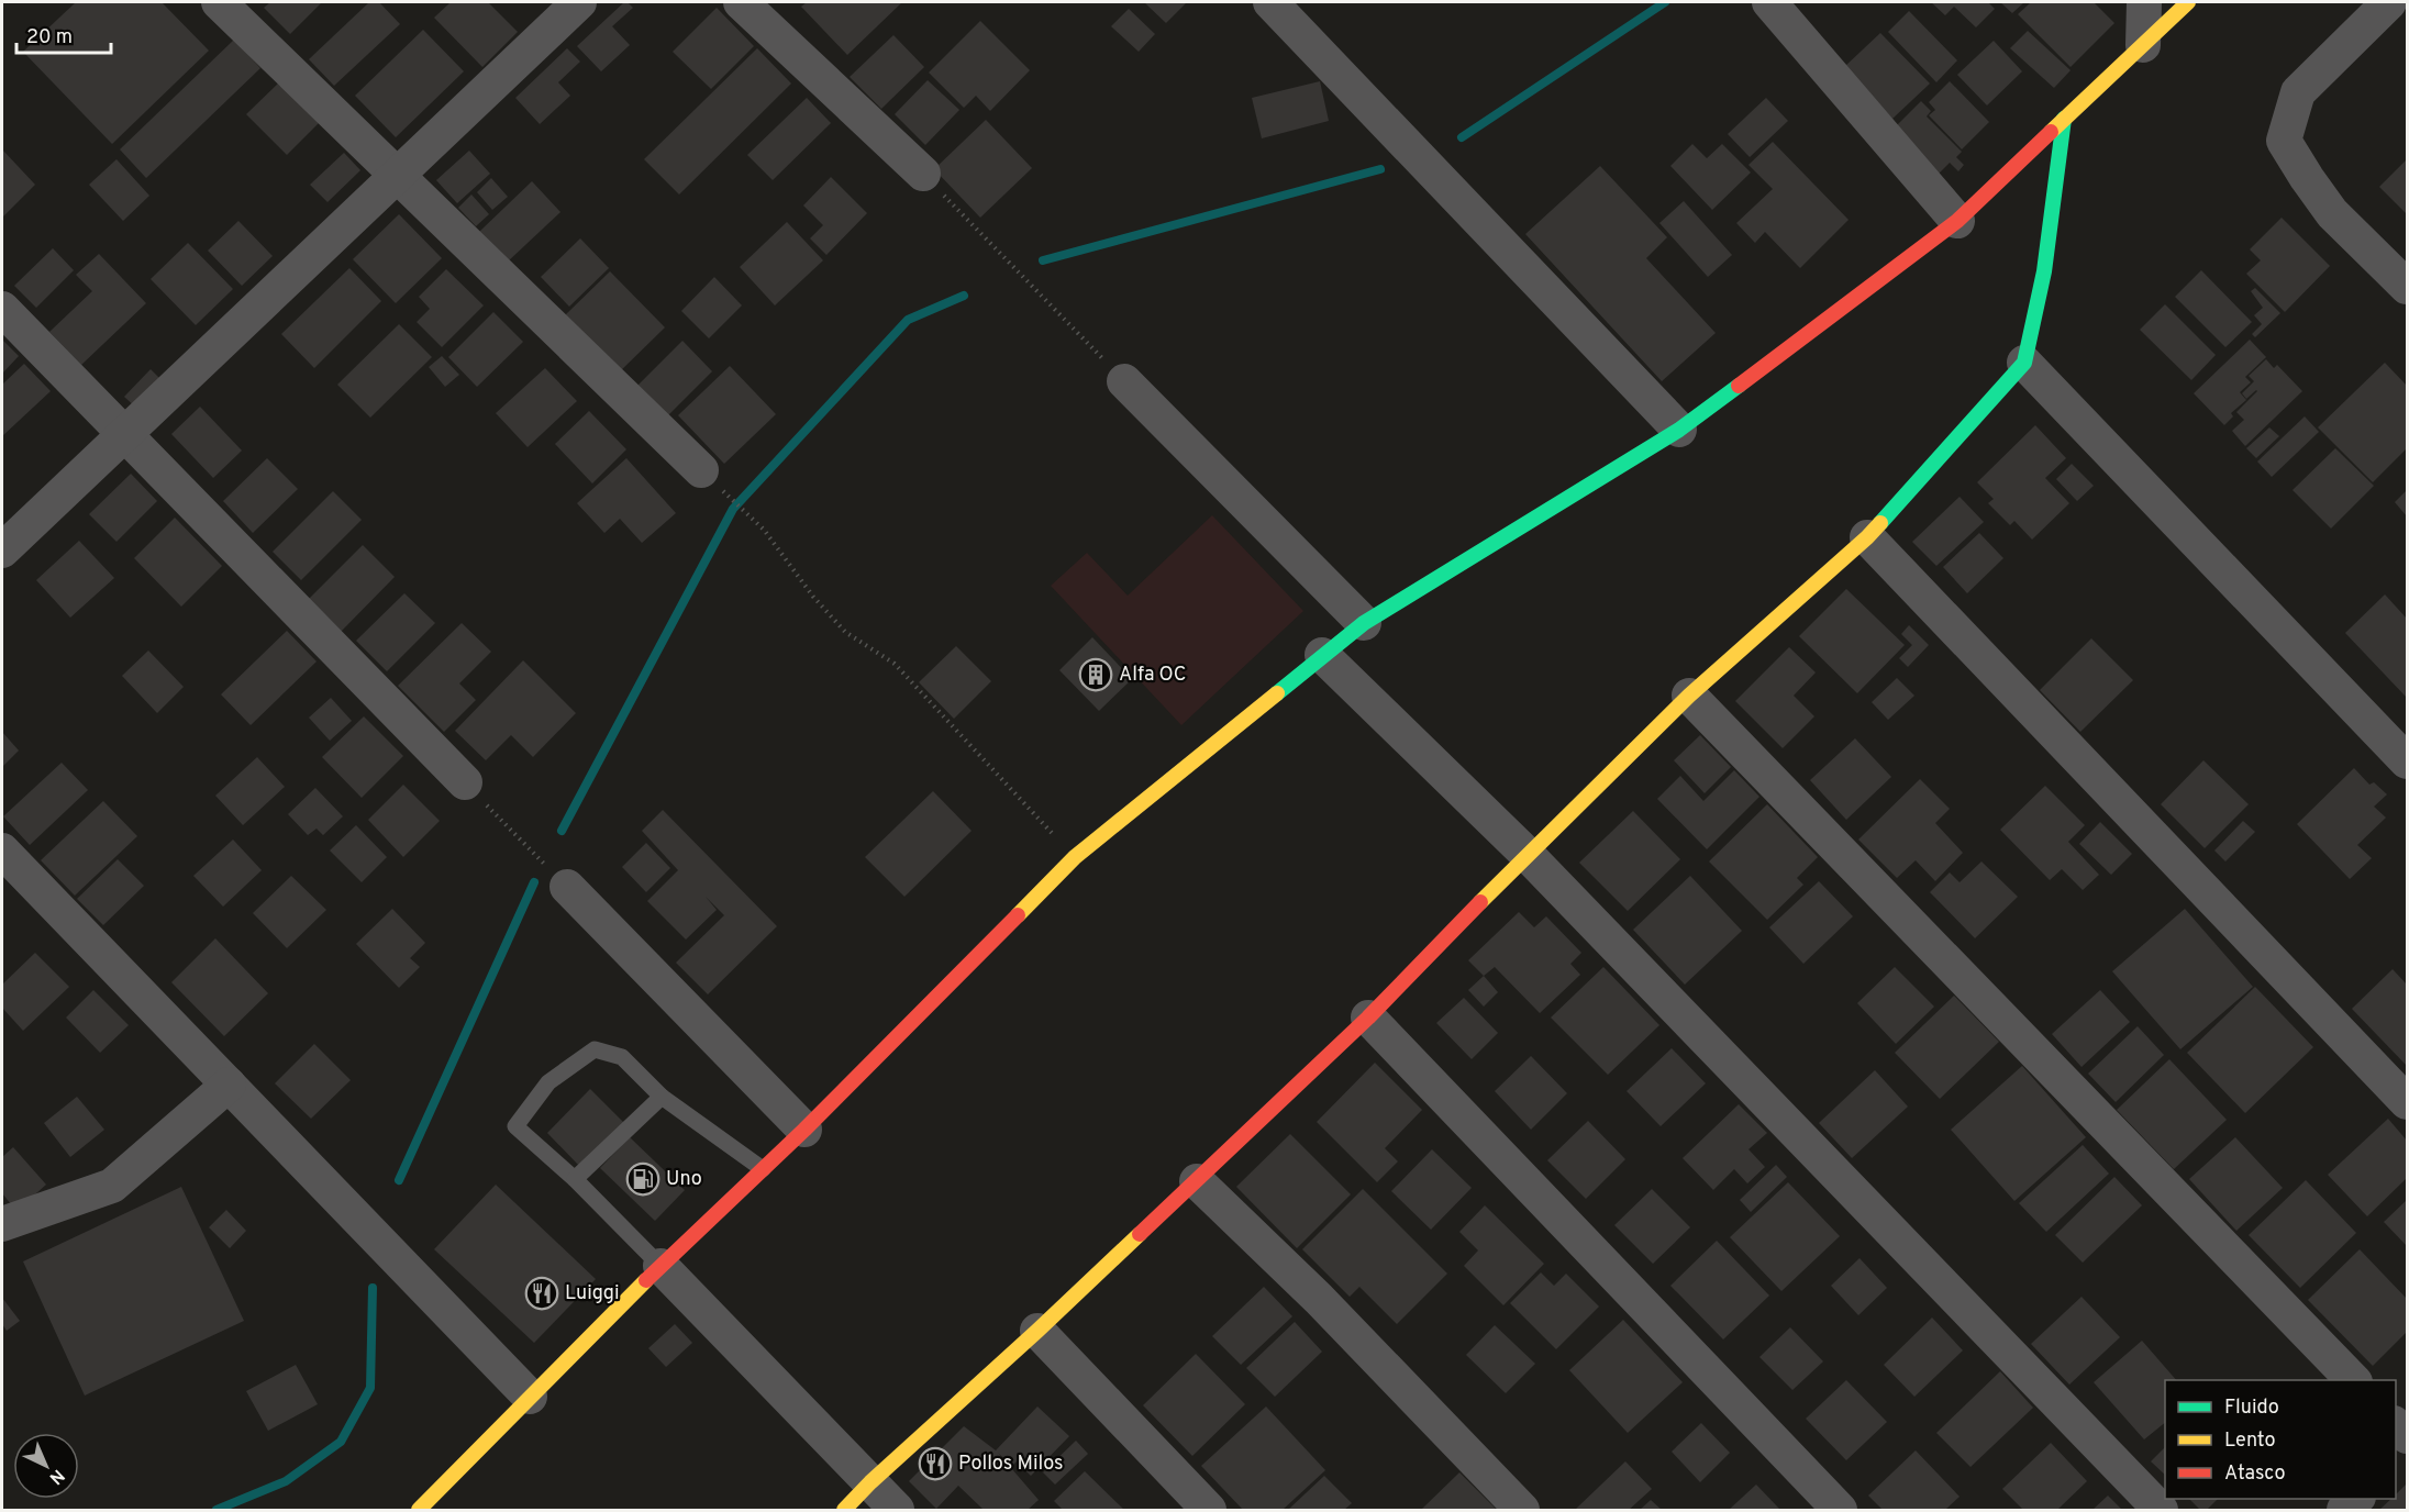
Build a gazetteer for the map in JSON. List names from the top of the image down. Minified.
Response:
{"places":{"building":["Alfa OC"],"fuel station":["Uno"],"restaurant":["Luiggi","Pollos Milos"]},"legend":["Fluido","Lento","Atasco"],"scale_bar":"20 m","north":"bottom right"}
